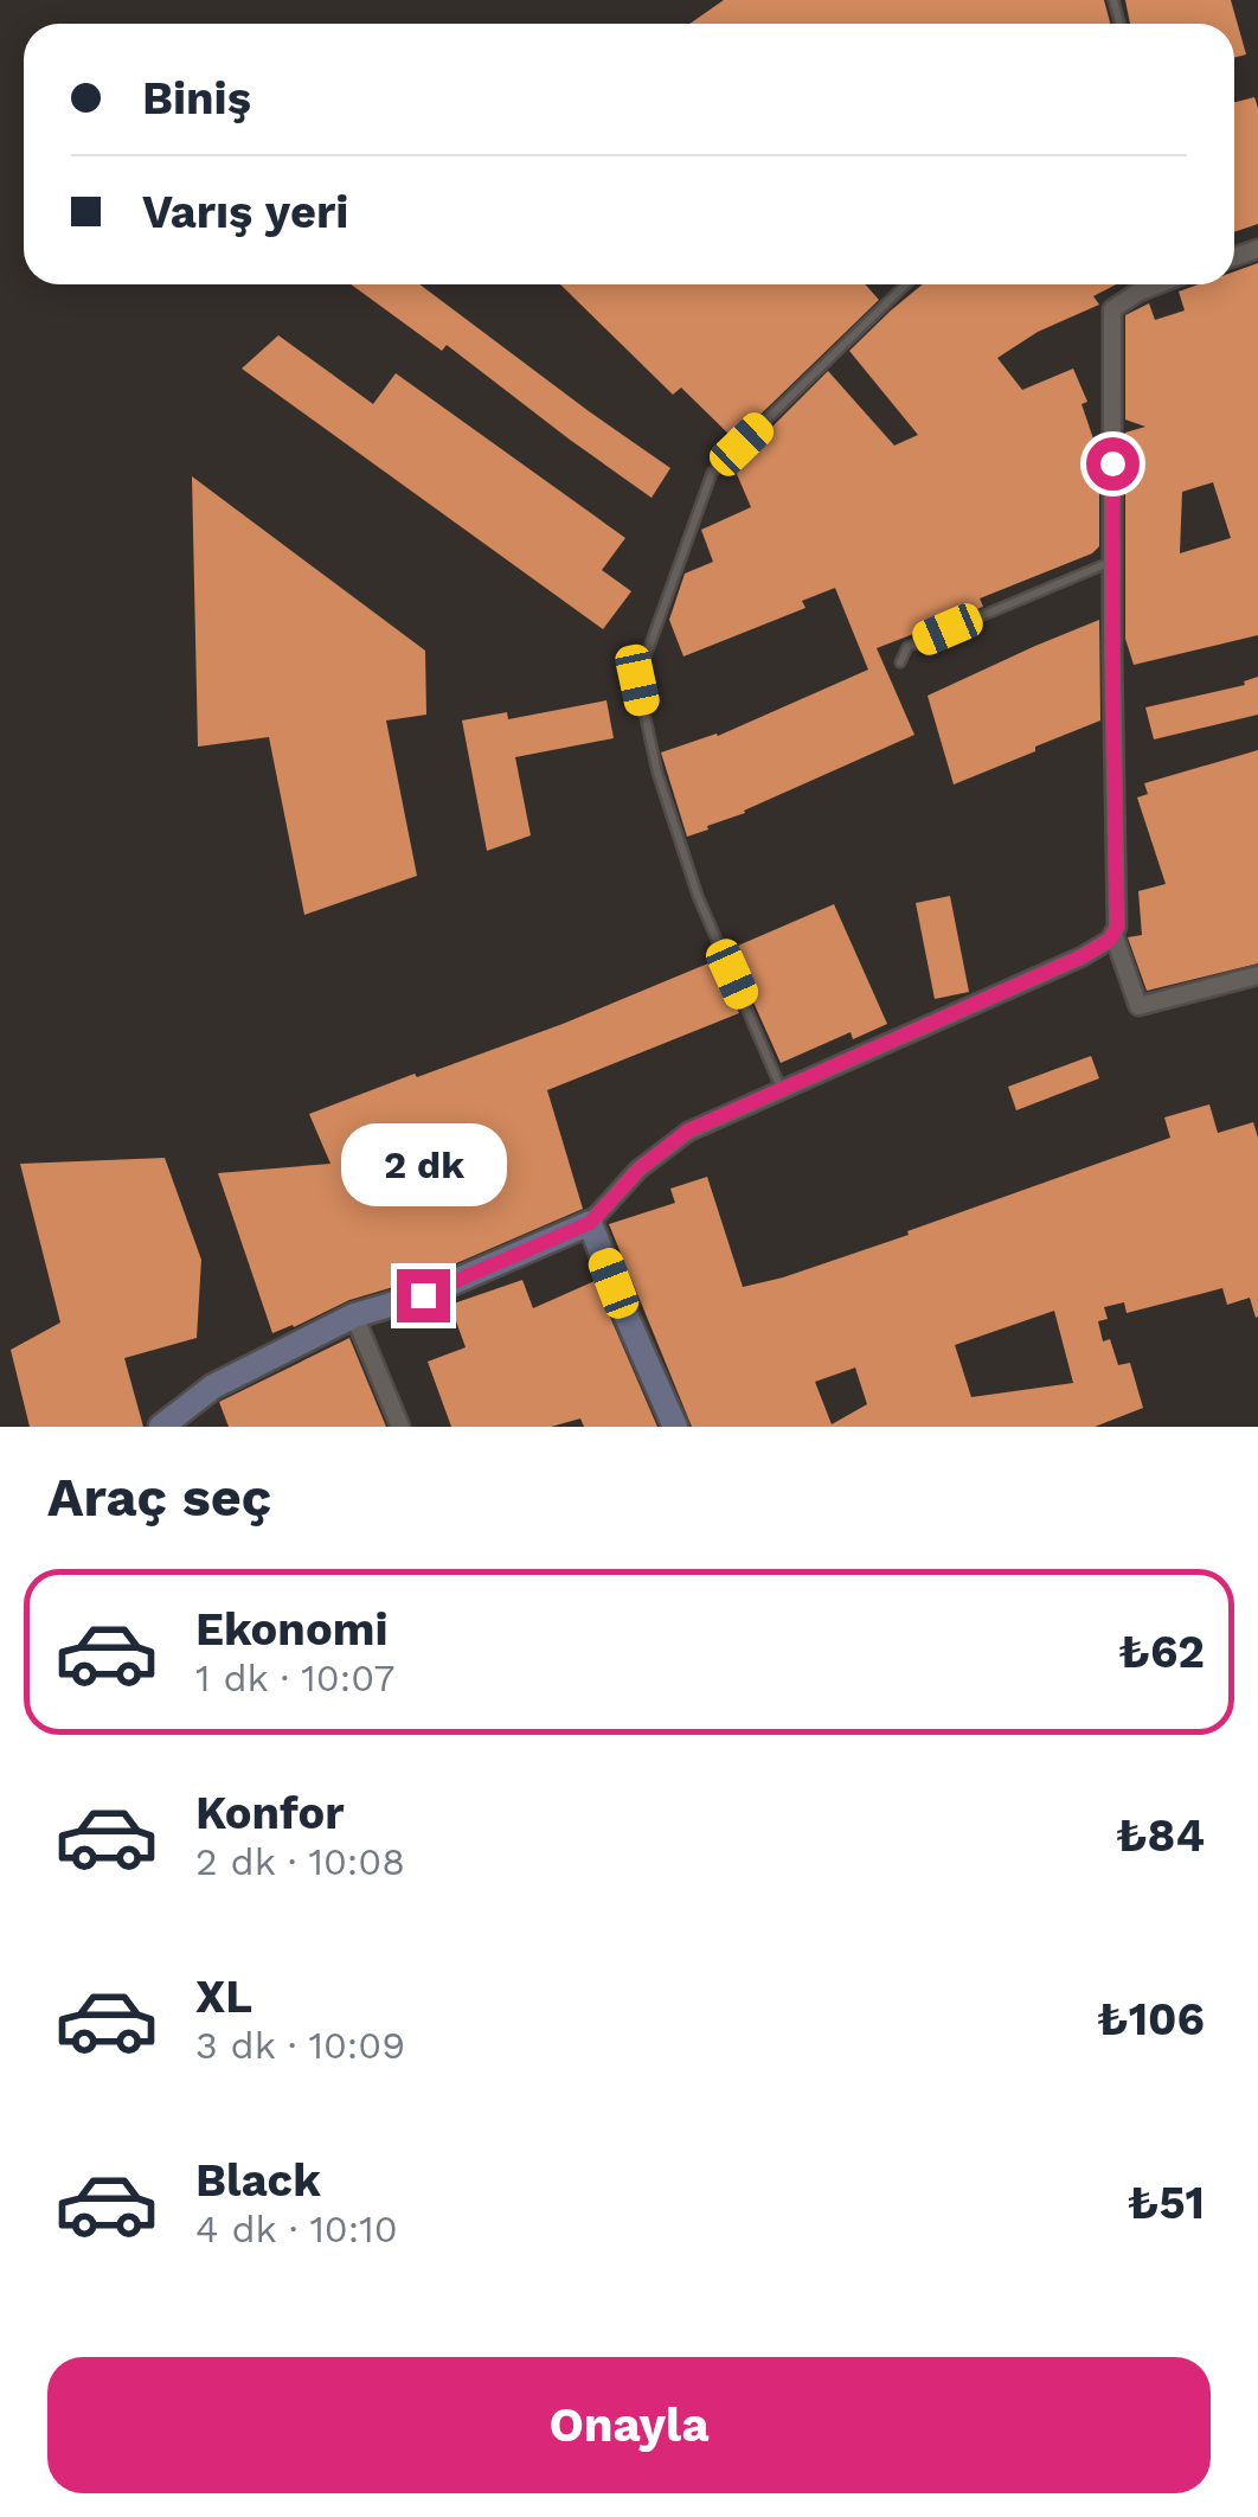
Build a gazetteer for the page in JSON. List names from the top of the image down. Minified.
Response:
{"page":{"banner":["Biniş","Varış yeri"],"bubble":"2 dk","heading":"Araç seç","list":[{"name":"Ekonomi","note":"1 dk · 10:07","value":"₺62"},{"name":"Konfor","note":"2 dk · 10:08","value":"₺84"},{"name":"XL","note":"3 dk · 10:09","value":"₺106"},{"name":"Black","note":"4 dk · 10:10","value":"₺51"}],"buttons":"Onayla"}}
